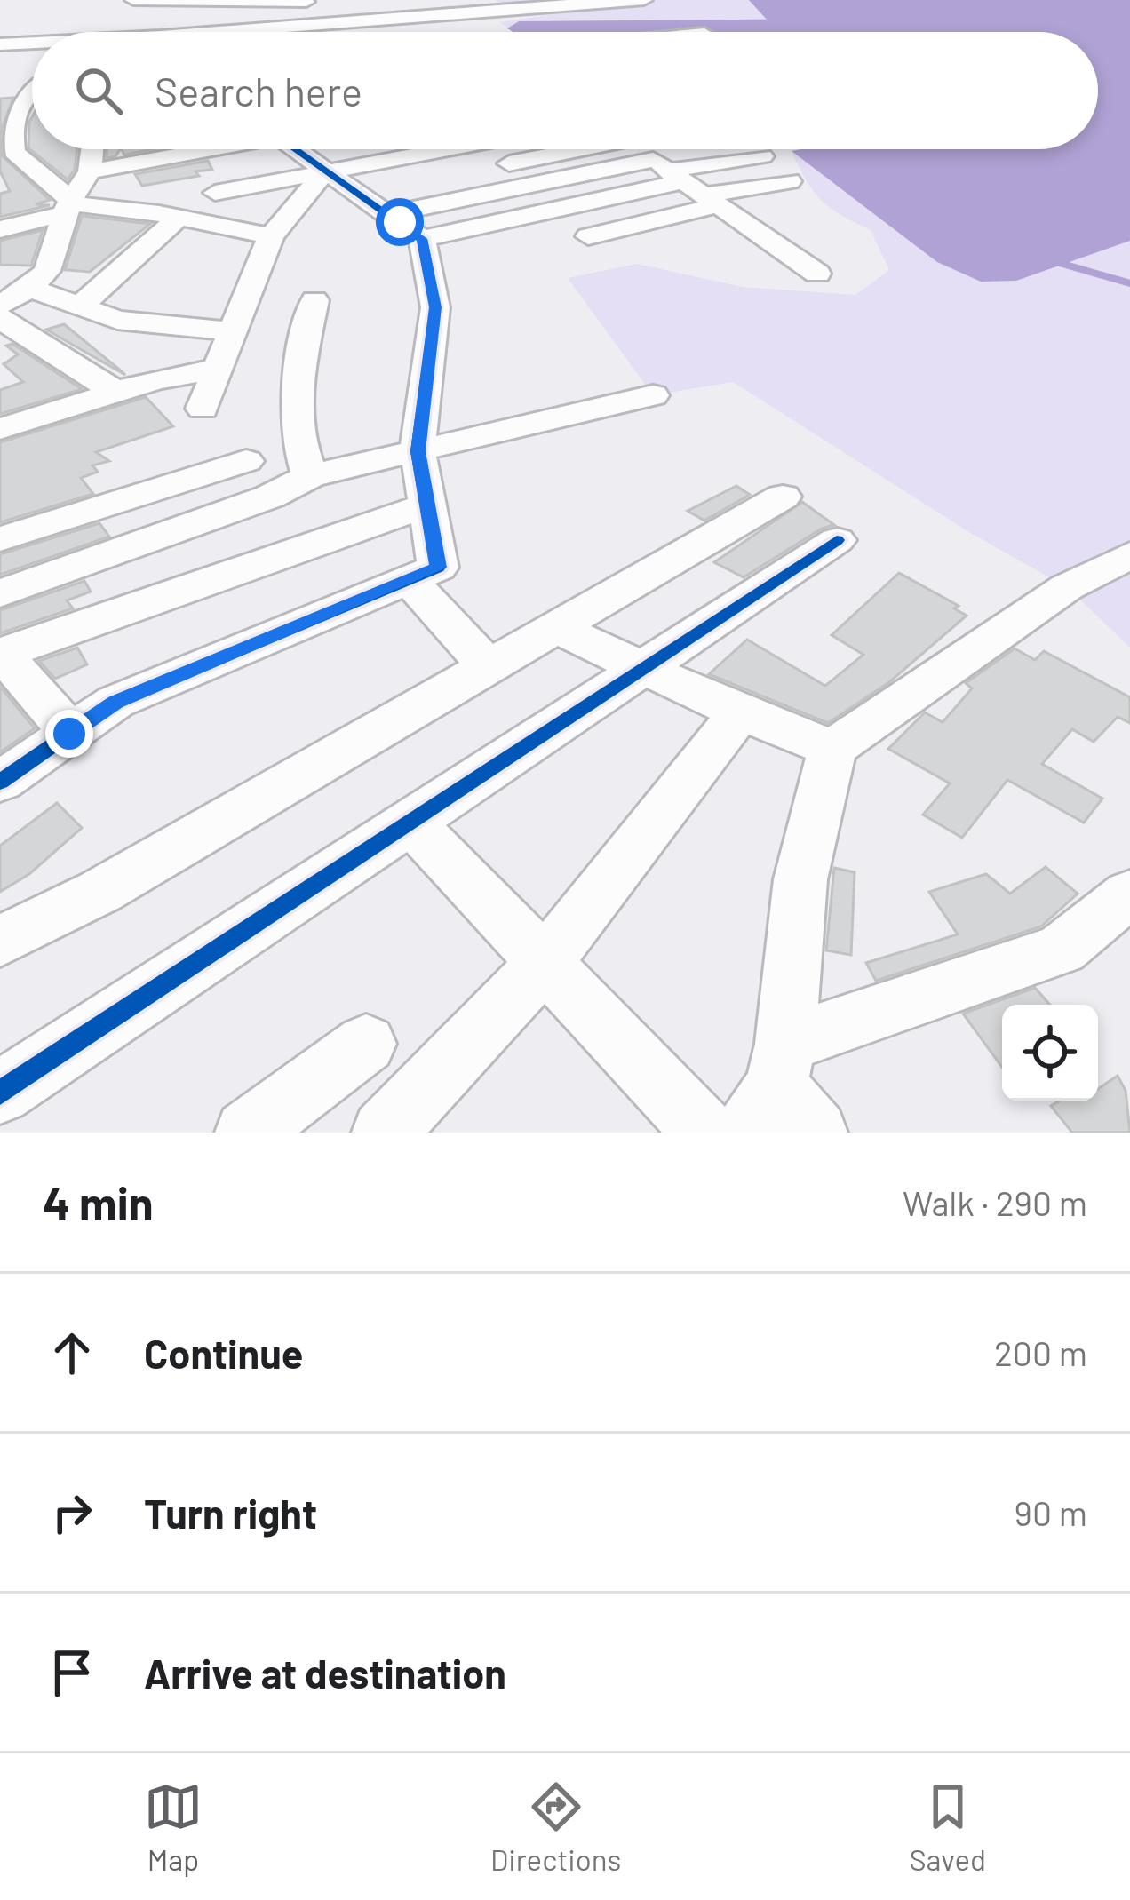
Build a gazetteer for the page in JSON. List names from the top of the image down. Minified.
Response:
{"page":{"search":"Search here","heading":["4 min","Walk · 290 m"],"list":[["Continue","200 m"],["Turn right","90 m"],"Arrive at destination"],"nav":["Map","Directions","Saved"]}}
